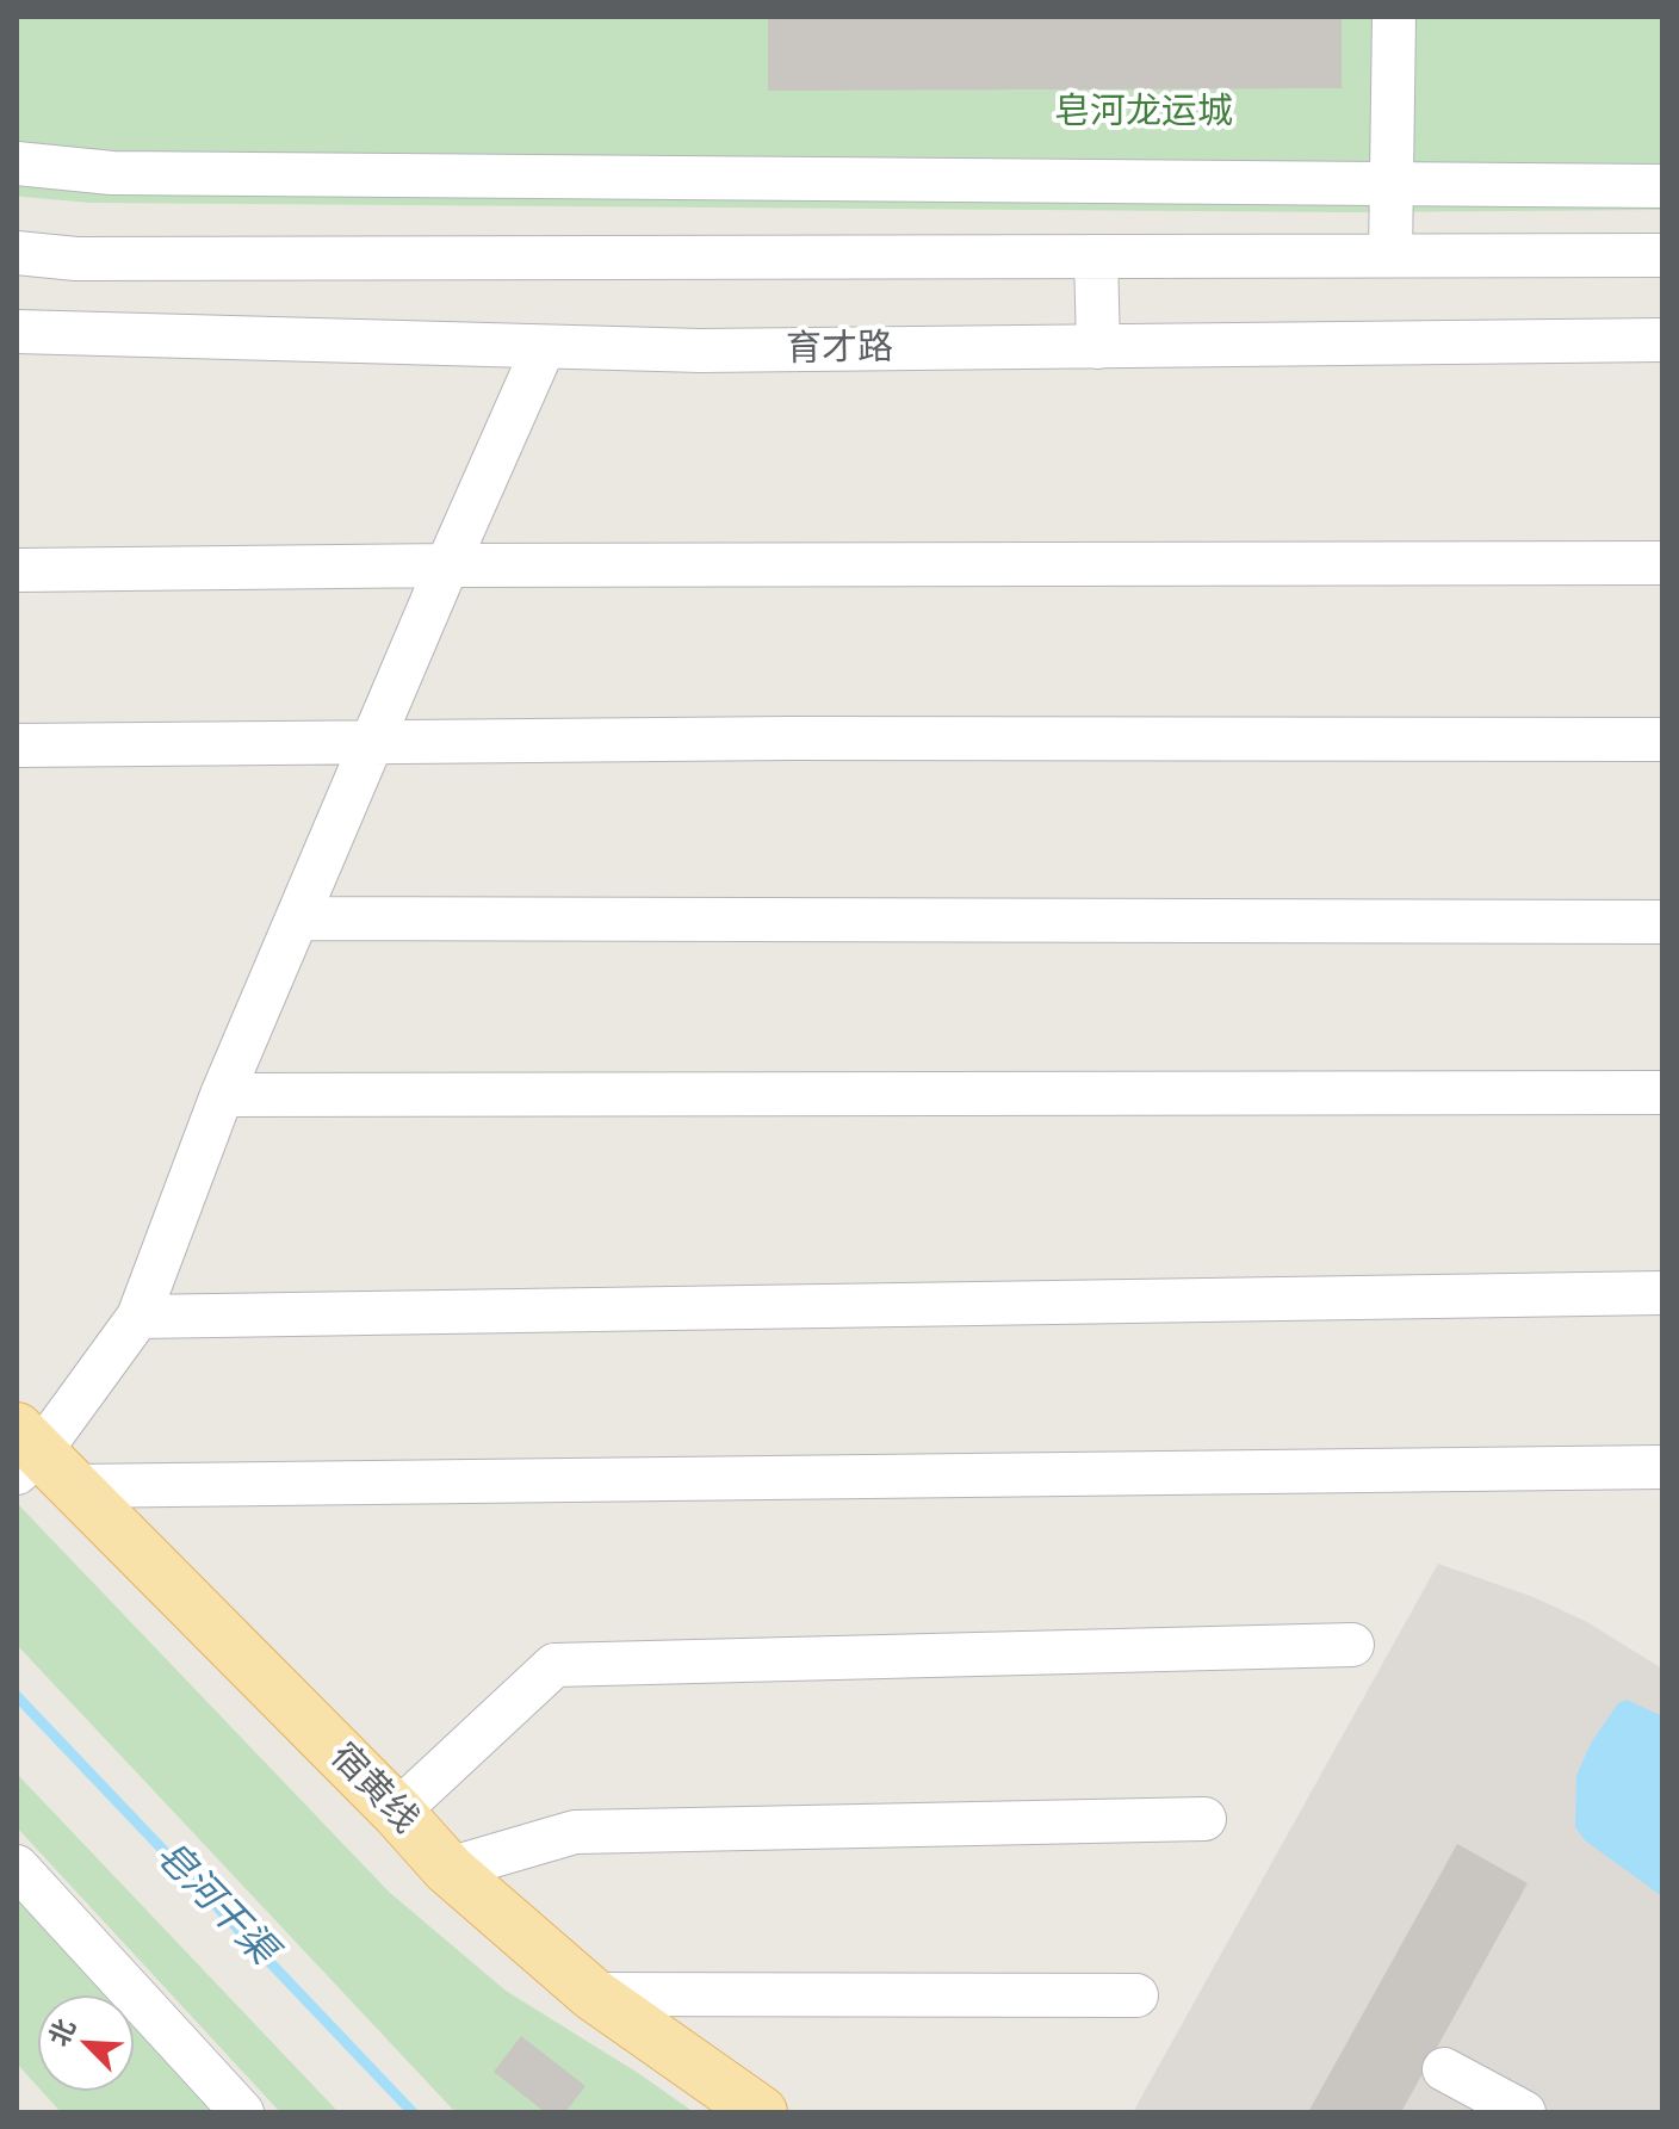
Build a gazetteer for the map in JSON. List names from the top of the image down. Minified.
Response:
{"streets":{"main road":["宿黄线"],"street":["育才路"]},"water":["皂河干渠"],"parks":["皂河龙运城"],"north":"top left"}
